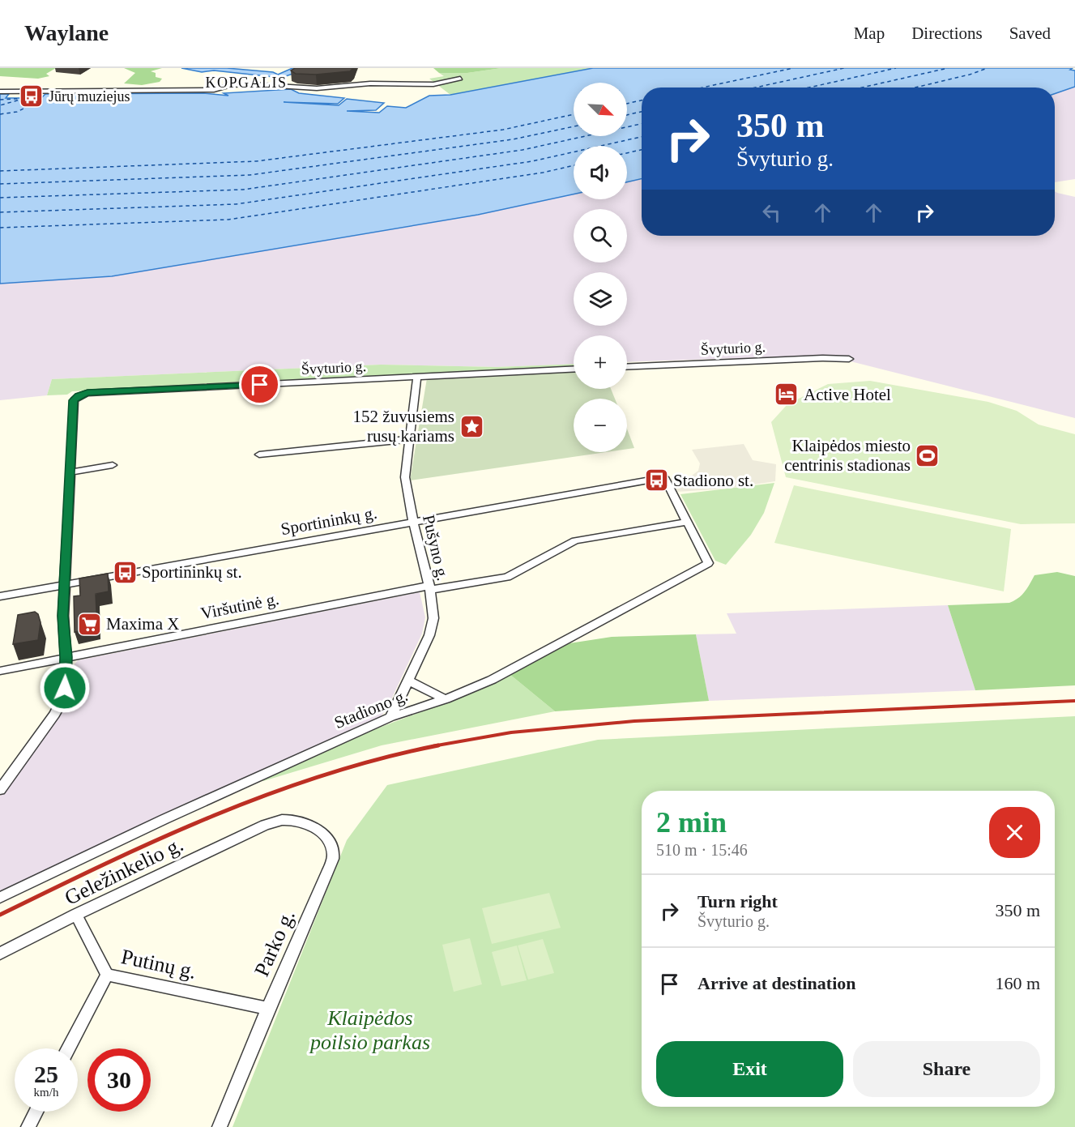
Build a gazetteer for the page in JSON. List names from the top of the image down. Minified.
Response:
{"streets":{"street":["Švyturio g.","Sportininkų g.","Pušyno g.","Viršutinė g.","Stadiono g.","Geležinkelio g.","Parko g.","Putinų g."]},"crossings":[["Švyturio g.","Pušyno g."],["Sportininkų g.","Pušyno g."],["Sportininkų g.","Stadiono g."],["Pušyno g.","Viršutinė g."],["Pušyno g.","Stadiono g."],["Geležinkelio g.","Parko g."],["Geležinkelio g.","Putinų g."],["Parko g.","Putinų g."]],"districts":["KOPGALIS"],"parks":["Klaipėdos poilsio parkas"],"places":{"bus stop":["Jūrų muziejus","Stadiono st.","Sportininkų st."],"hotel":["Active Hotel"],"place":["152 žuvusiems rusų kariams"],"sports":["Klaipėdos miesto centrinis stadionas"],"supermarket":["Maxima X"]},"north":"bottom right","page":{"header":"Waylane","nav":["Map","Directions","Saved"],"map_buttons":["+","−"],"turn":["350 m","Švyturio g."],"heading":["2 min","510 m · 15:46"],"list":[{"name":"Turn right","note":"Švyturio g.","value":"350 m"},{"name":"Arrive at destination","value":"160 m"}],"buttons":["Exit","Share"],"speed":"25 km/h","limit":"30"}}
